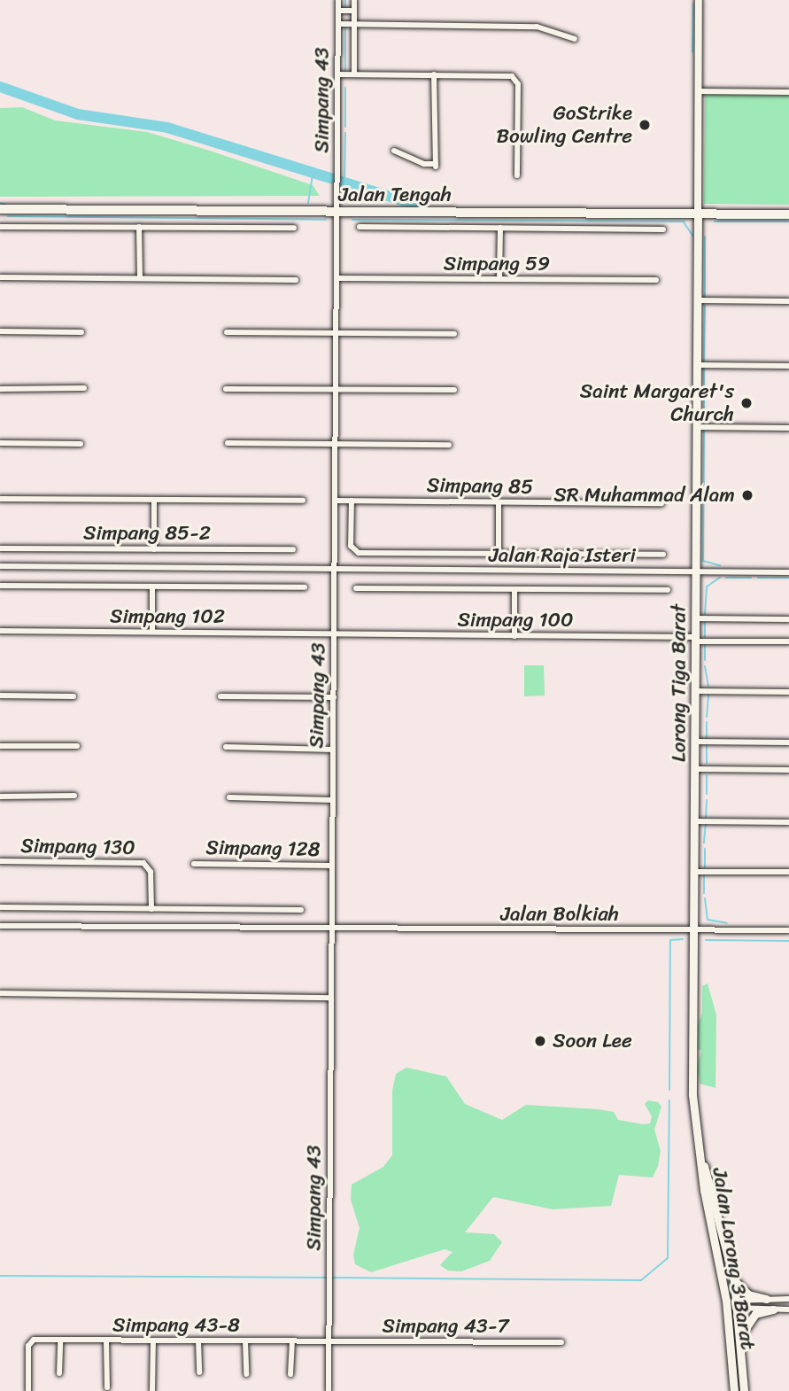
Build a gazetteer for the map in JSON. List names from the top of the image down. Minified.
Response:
{"streets":{"main road":["Jalan Tengah","Lorong Tiga Barat","Jalan Lorong 3 Barat"],"street":["Simpang 43","Simpang 59","Simpang 85","Simpang 85-2","Jalan Raja Isteri","Simpang 102","Simpang 100","Simpang 130","Simpang 128","Jalan Bolkiah","Simpang 43-8","Simpang 43-7"]},"crossings":[["Simpang 43","Jalan Tengah"],["Simpang 43","Simpang 59"],["Simpang 43","Simpang 85"],["Simpang 43","Jalan Raja Isteri"],["Simpang 43","Simpang 102"],["Simpang 43","Simpang 100"],["Simpang 43","Simpang 128"],["Simpang 43","Jalan Bolkiah"],["Simpang 43","Simpang 43-8"],["Simpang 43","Simpang 43-7"],["Jalan Tengah","Lorong Tiga Barat"],["Jalan Raja Isteri","Lorong Tiga Barat"],["Simpang 102","Simpang 100"],["Simpang 100","Lorong Tiga Barat"],["Lorong Tiga Barat","Jalan Bolkiah"],["Lorong Tiga Barat","Jalan Lorong 3 Barat"],["Simpang 43-8","Simpang 43-7"]],"places":["GoStrike Bowling Centre","Saint Margaret's Church","SR Muhammad Alam","Soon Lee"]}
